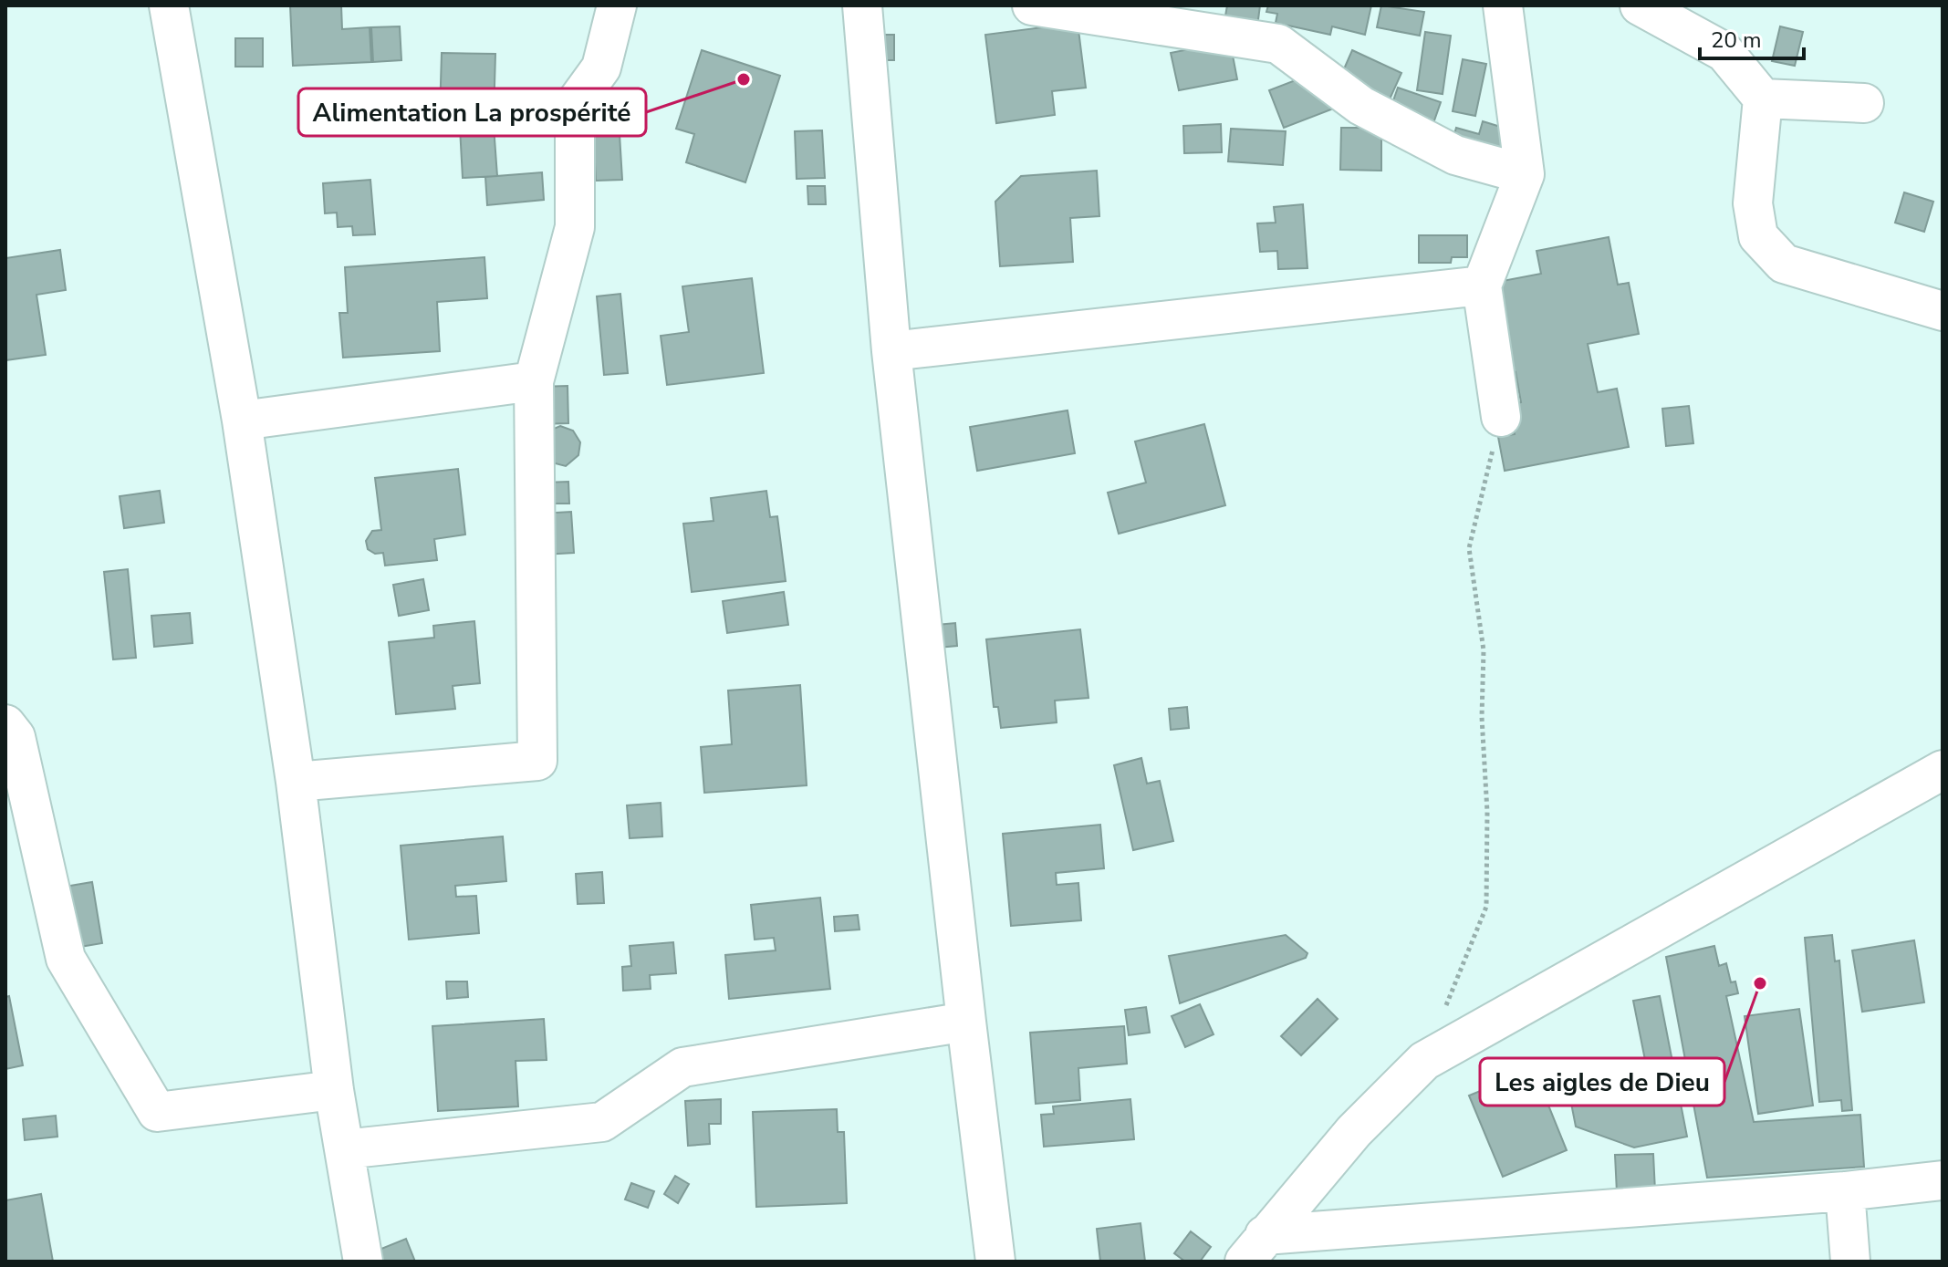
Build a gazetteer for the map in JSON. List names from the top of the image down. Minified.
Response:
{"places":["Alimentation La prospérité","Les aigles de Dieu"],"scale_bar":"20 m"}
